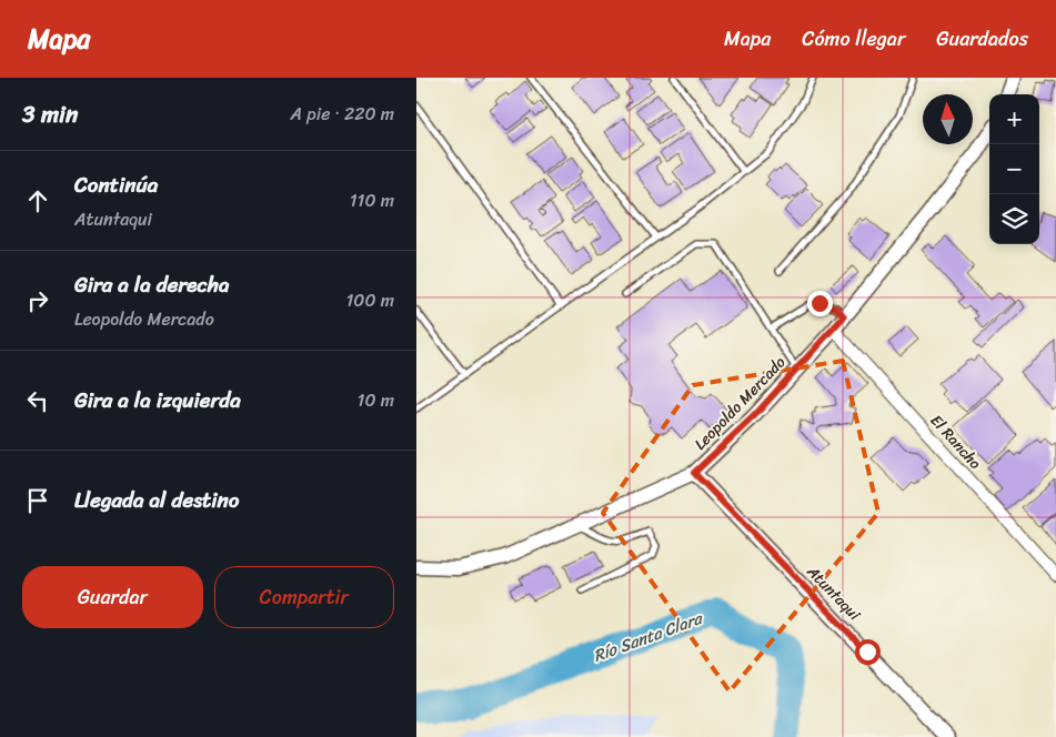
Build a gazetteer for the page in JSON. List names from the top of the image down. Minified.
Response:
{"streets":{"street":["Leopoldo Mercado","El Rancho","Atuntaqui"]},"crossings":[["Leopoldo Mercado","El Rancho"],["Leopoldo Mercado","Atuntaqui"]],"water":["Río Santa Clara"],"north":"top","page":{"header":"Mapa","nav":["Mapa","Cómo llegar","Guardados"],"heading":["3 min","A pie · 220 m"],"map_buttons":["+","−"],"list":[["Continúa","Atuntaqui","110 m"],["Gira a la derecha","Leopoldo Mercado","100 m"],["Gira a la izquierda","10 m"],"Llegada al destino"],"buttons":["Guardar","Compartir"]}}
